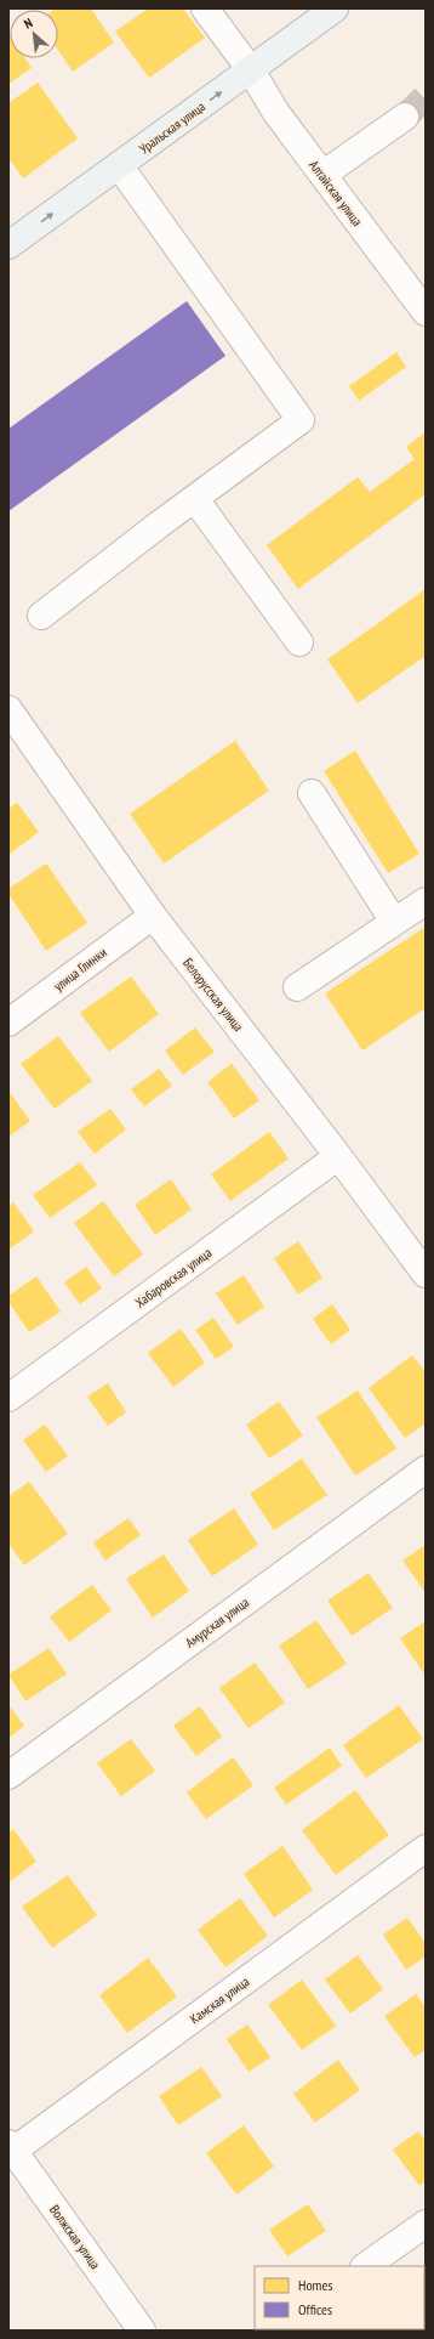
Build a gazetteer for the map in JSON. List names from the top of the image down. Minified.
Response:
{"streets":{"main road":["Уральская улица"],"street":["Алтайская улица","улица Глинки","Белорусская улица","Хабаровская улица","Амурская улица","Камская улица","Волжская улица"]},"crossings":[["Уральская улица","Алтайская улица"],["улица Глинки","Белорусская улица"],["Белорусская улица","Хабаровская улица"],["Камская улица","Волжская улица"]],"one_way":["Уральская улица"],"legend":["Homes","Offices"],"north":"top left"}
